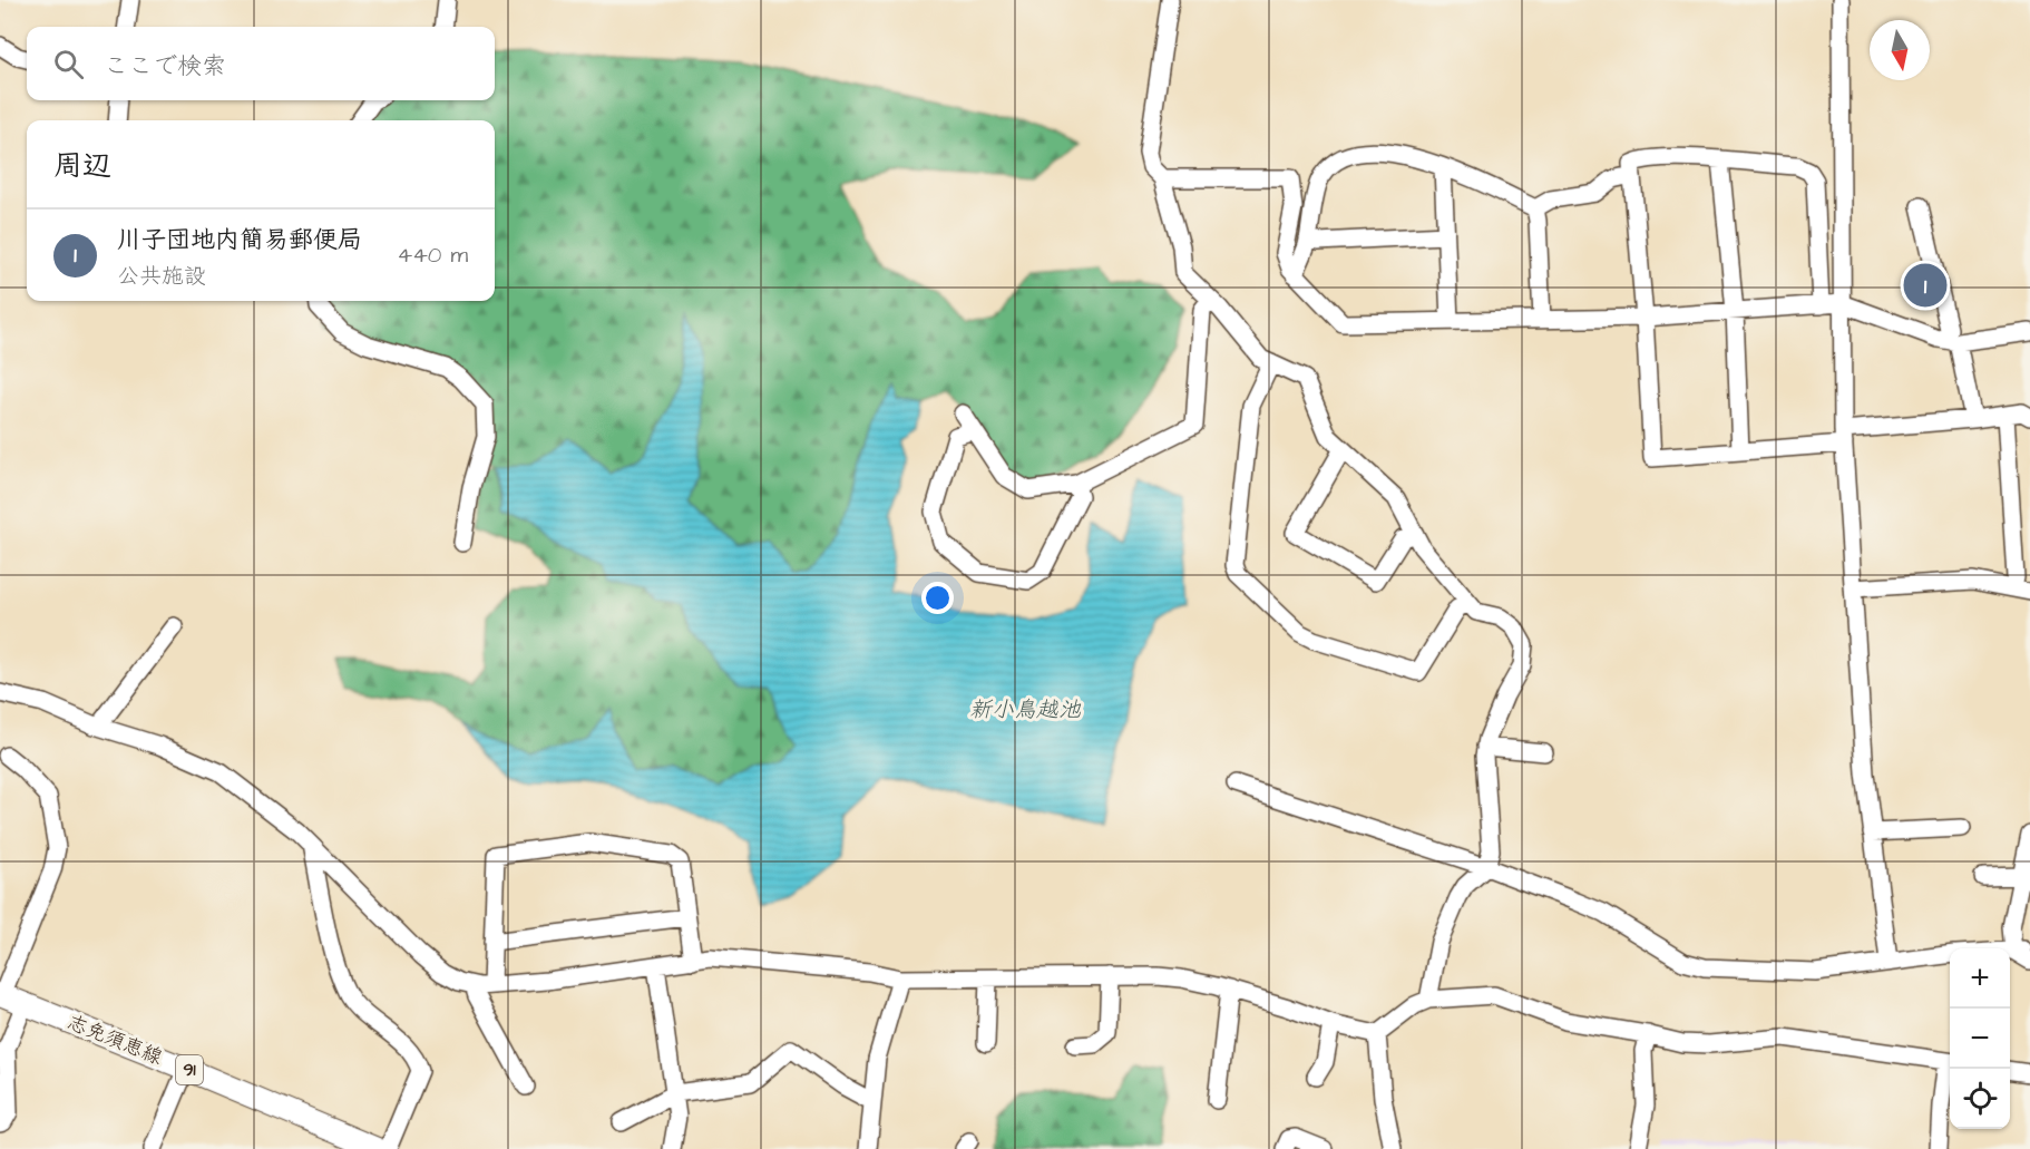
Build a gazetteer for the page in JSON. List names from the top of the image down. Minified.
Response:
{"streets":{"main road":["志免須恵線","91"]},"water":["新小鳥越池"],"north":"bottom","page":{"search":"ここで検索","heading":"周辺","list":[{"mark":"1","name":"川子団地内簡易郵便局","note":"公共施設","value":"440 m"}],"pins":"1","map_buttons":["+","−"]}}
